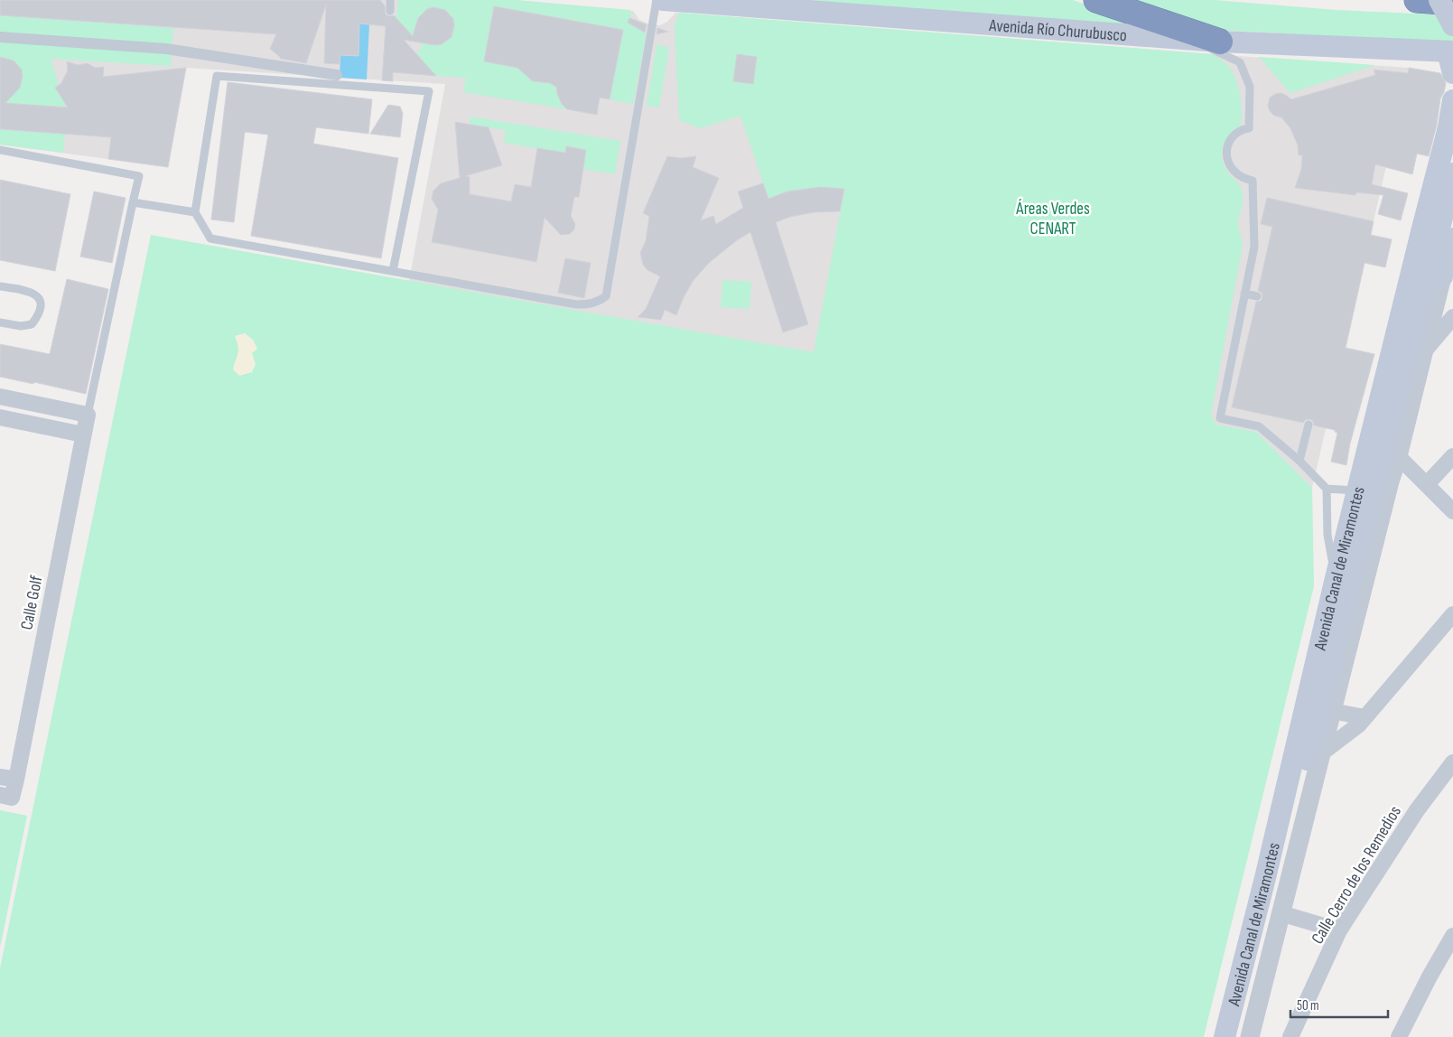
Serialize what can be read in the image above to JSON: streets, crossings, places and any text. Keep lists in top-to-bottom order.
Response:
{
  "streets": {
    "main road": ["Avenida Río Churubusco", "Avenida Canal de Miramontes"],
    "street": ["Calle Golf", "Calle Cerro de los Remedios"]
  },
  "parks": ["Áreas Verdes CENART"],
  "scale_bar": "50 m"
}
